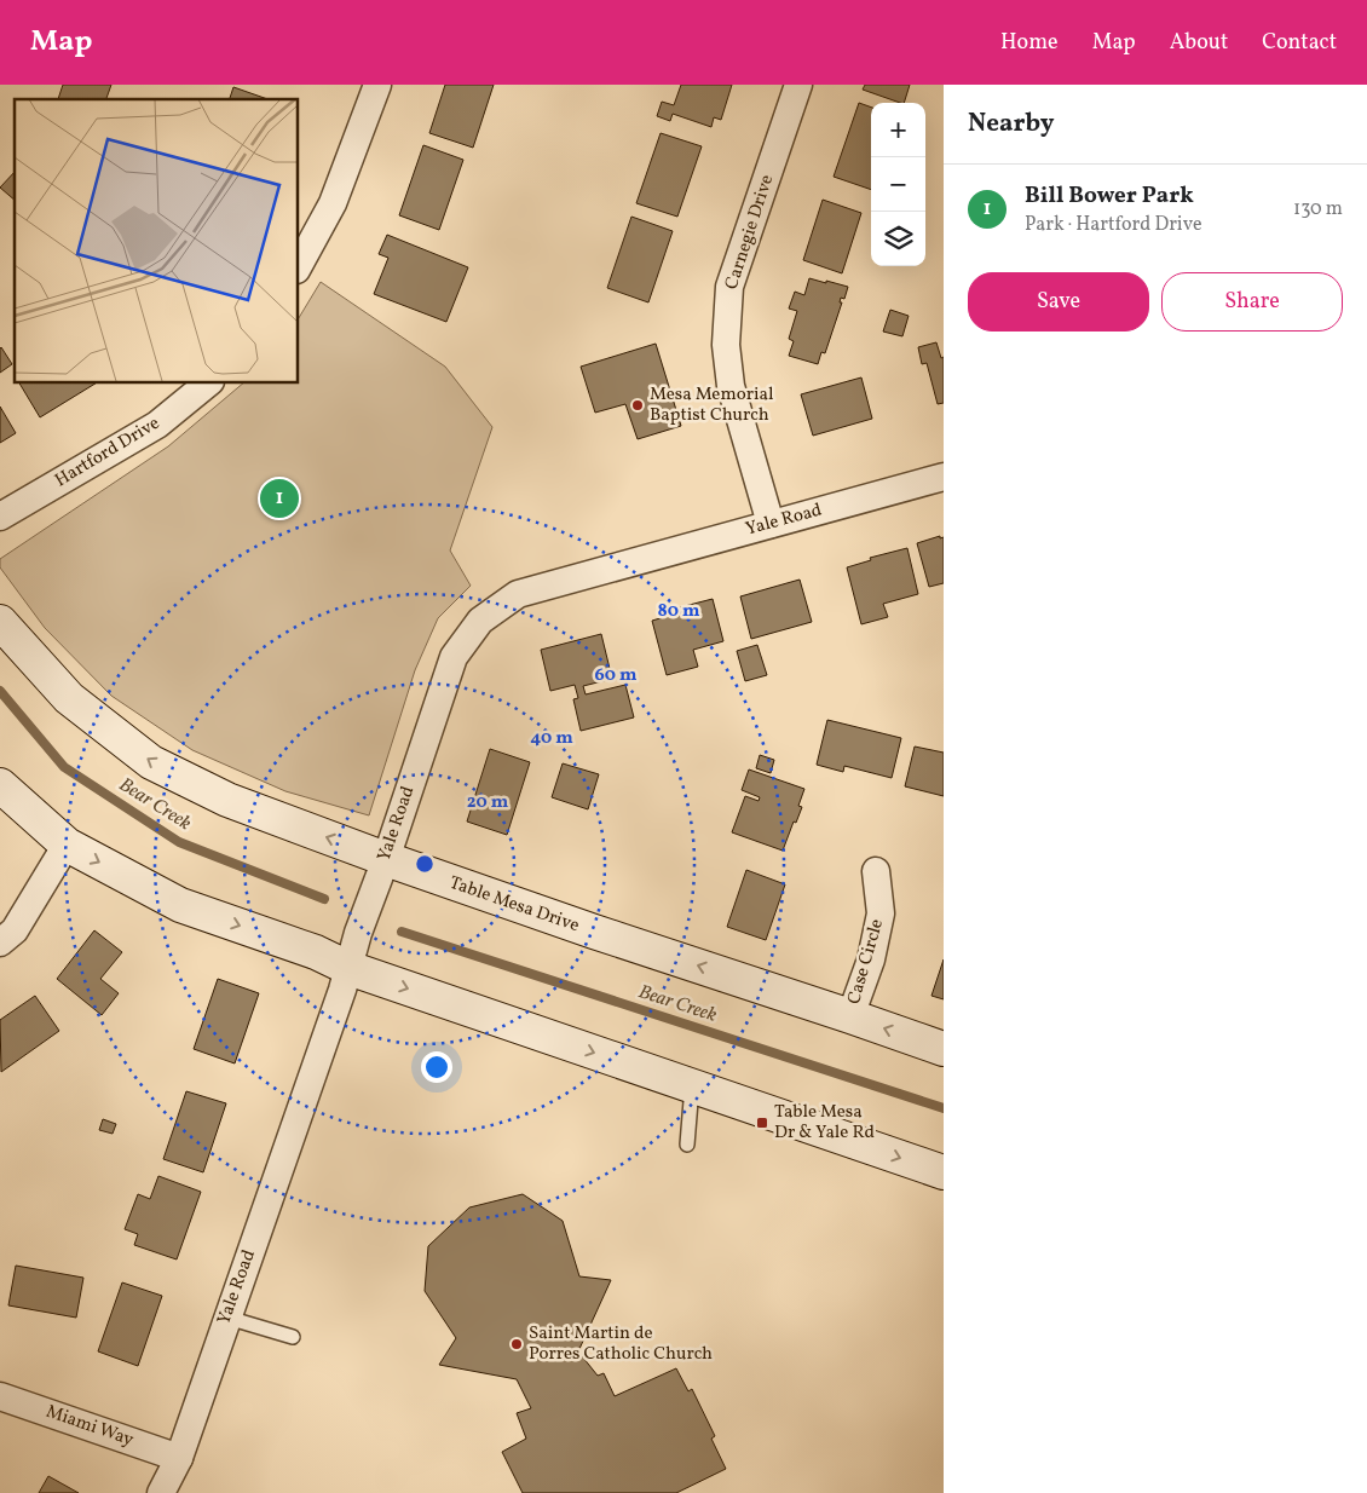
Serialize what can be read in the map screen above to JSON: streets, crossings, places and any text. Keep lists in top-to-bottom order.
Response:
{
  "streets": {
    "street": [
      "Carnegie Drive",
      "Hartford Drive",
      "Yale Road",
      "Table Mesa Drive",
      "Case Circle",
      "Miami Way"
    ]
  },
  "crossings": [
    ["Carnegie Drive", "Yale Road"],
    ["Yale Road", "Table Mesa Drive"],
    ["Yale Road", "Miami Way"],
    ["Table Mesa Drive", "Case Circle"]
  ],
  "water": ["Bear Creek"],
  "places": {
    "other": ["Mesa Memorial Baptist Church", "Saint Martin de Porres Catholic Church"],
    "transit": ["Table Mesa Dr & Yale Rd"]
  },
  "page": {
    "header": "Map",
    "nav": [
      "Home",
      "Map",
      "About",
      "Contact"
    ],
    "heading": "Nearby",
    "map_buttons": ["+", "−"],
    "list": [
      {
        "mark": "1",
        "name": "Bill Bower Park",
        "note": "Park · Hartford Drive",
        "value": "130 m"
      }
    ],
    "buttons": ["Save", "Share"],
    "pins": "1"
  },
  "rings": [
    "80 m",
    "60 m",
    "40 m",
    "20 m"
  ]
}
